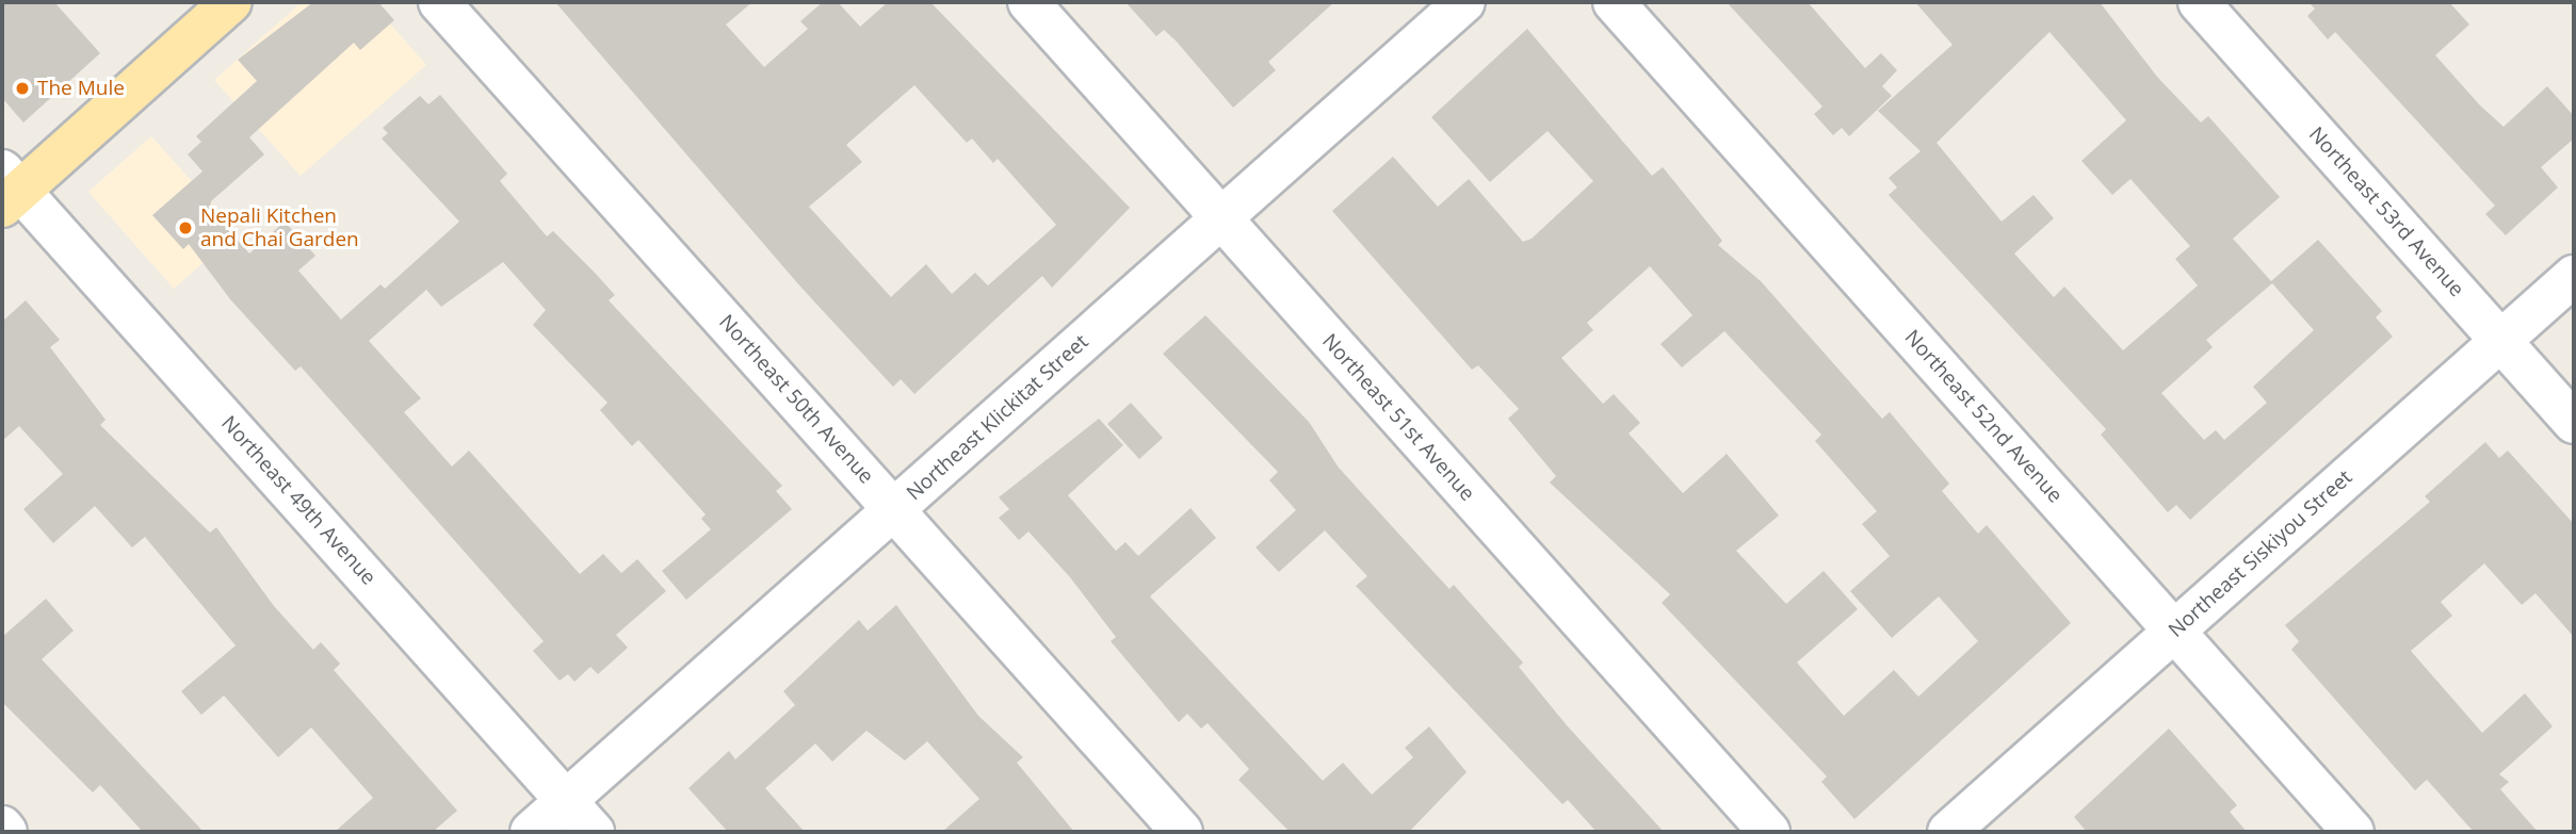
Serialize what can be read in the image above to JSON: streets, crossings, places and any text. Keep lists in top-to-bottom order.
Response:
{
  "streets": {
    "street": [
      "Northeast 53rd Avenue",
      "Northeast 50th Avenue",
      "Northeast 52nd Avenue",
      "Northeast Klickitat Street",
      "Northeast 51st Avenue",
      "Northeast 49th Avenue",
      "Northeast Siskiyou Street"
    ]
  },
  "crossings": [
    ["Northeast 53rd Avenue", "Northeast Siskiyou Street"],
    ["Northeast 50th Avenue", "Northeast Klickitat Street"],
    ["Northeast 52nd Avenue", "Northeast Siskiyou Street"],
    ["Northeast Klickitat Street", "Northeast 51st Avenue"],
    ["Northeast Klickitat Street", "Northeast 49th Avenue"]
  ],
  "places": ["The Mule", "Nepali Kitchen and Chai Garden"]
}
